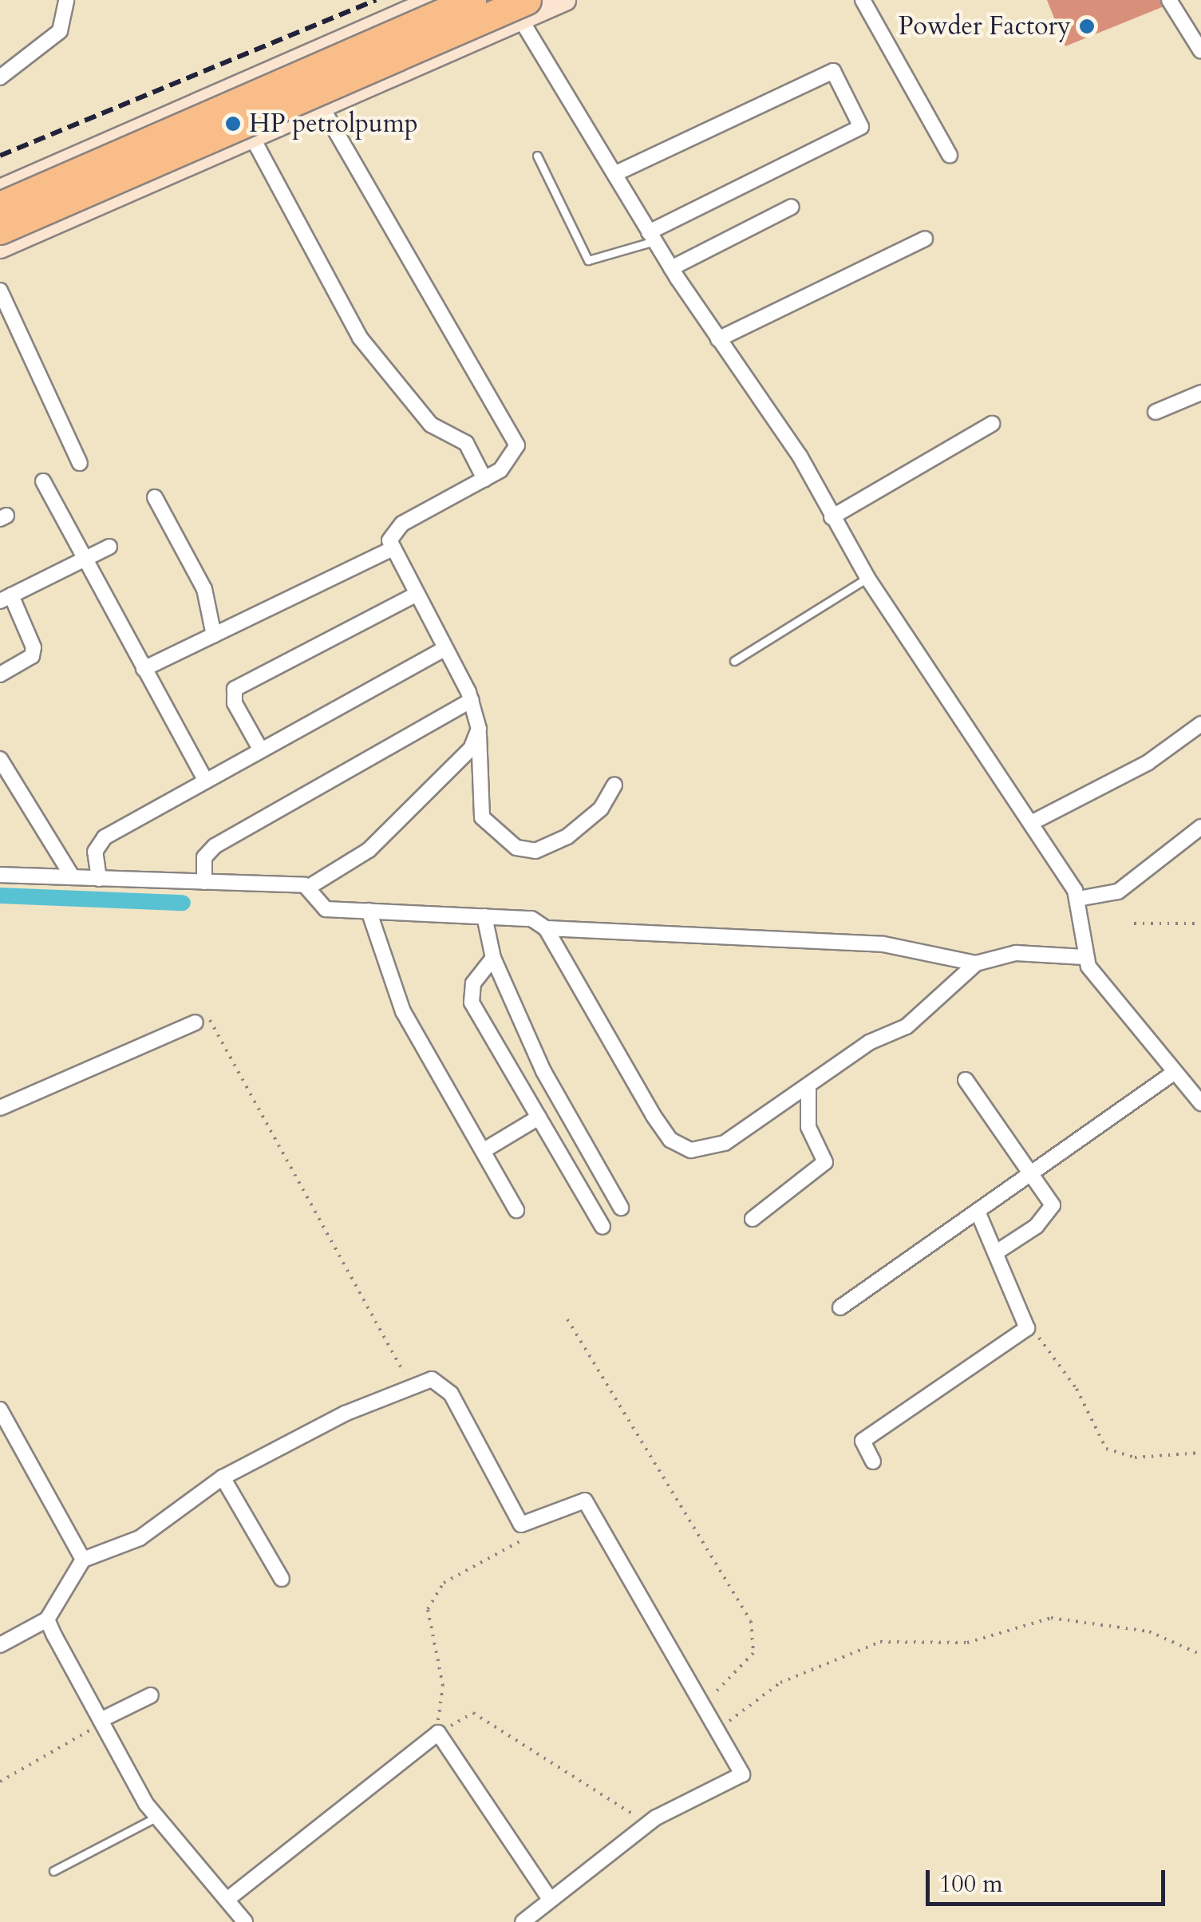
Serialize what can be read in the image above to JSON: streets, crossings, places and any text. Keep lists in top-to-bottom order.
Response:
{
  "places": ["Powder Factory", "HP petrolpump"],
  "scale_bar": "100 m"
}
